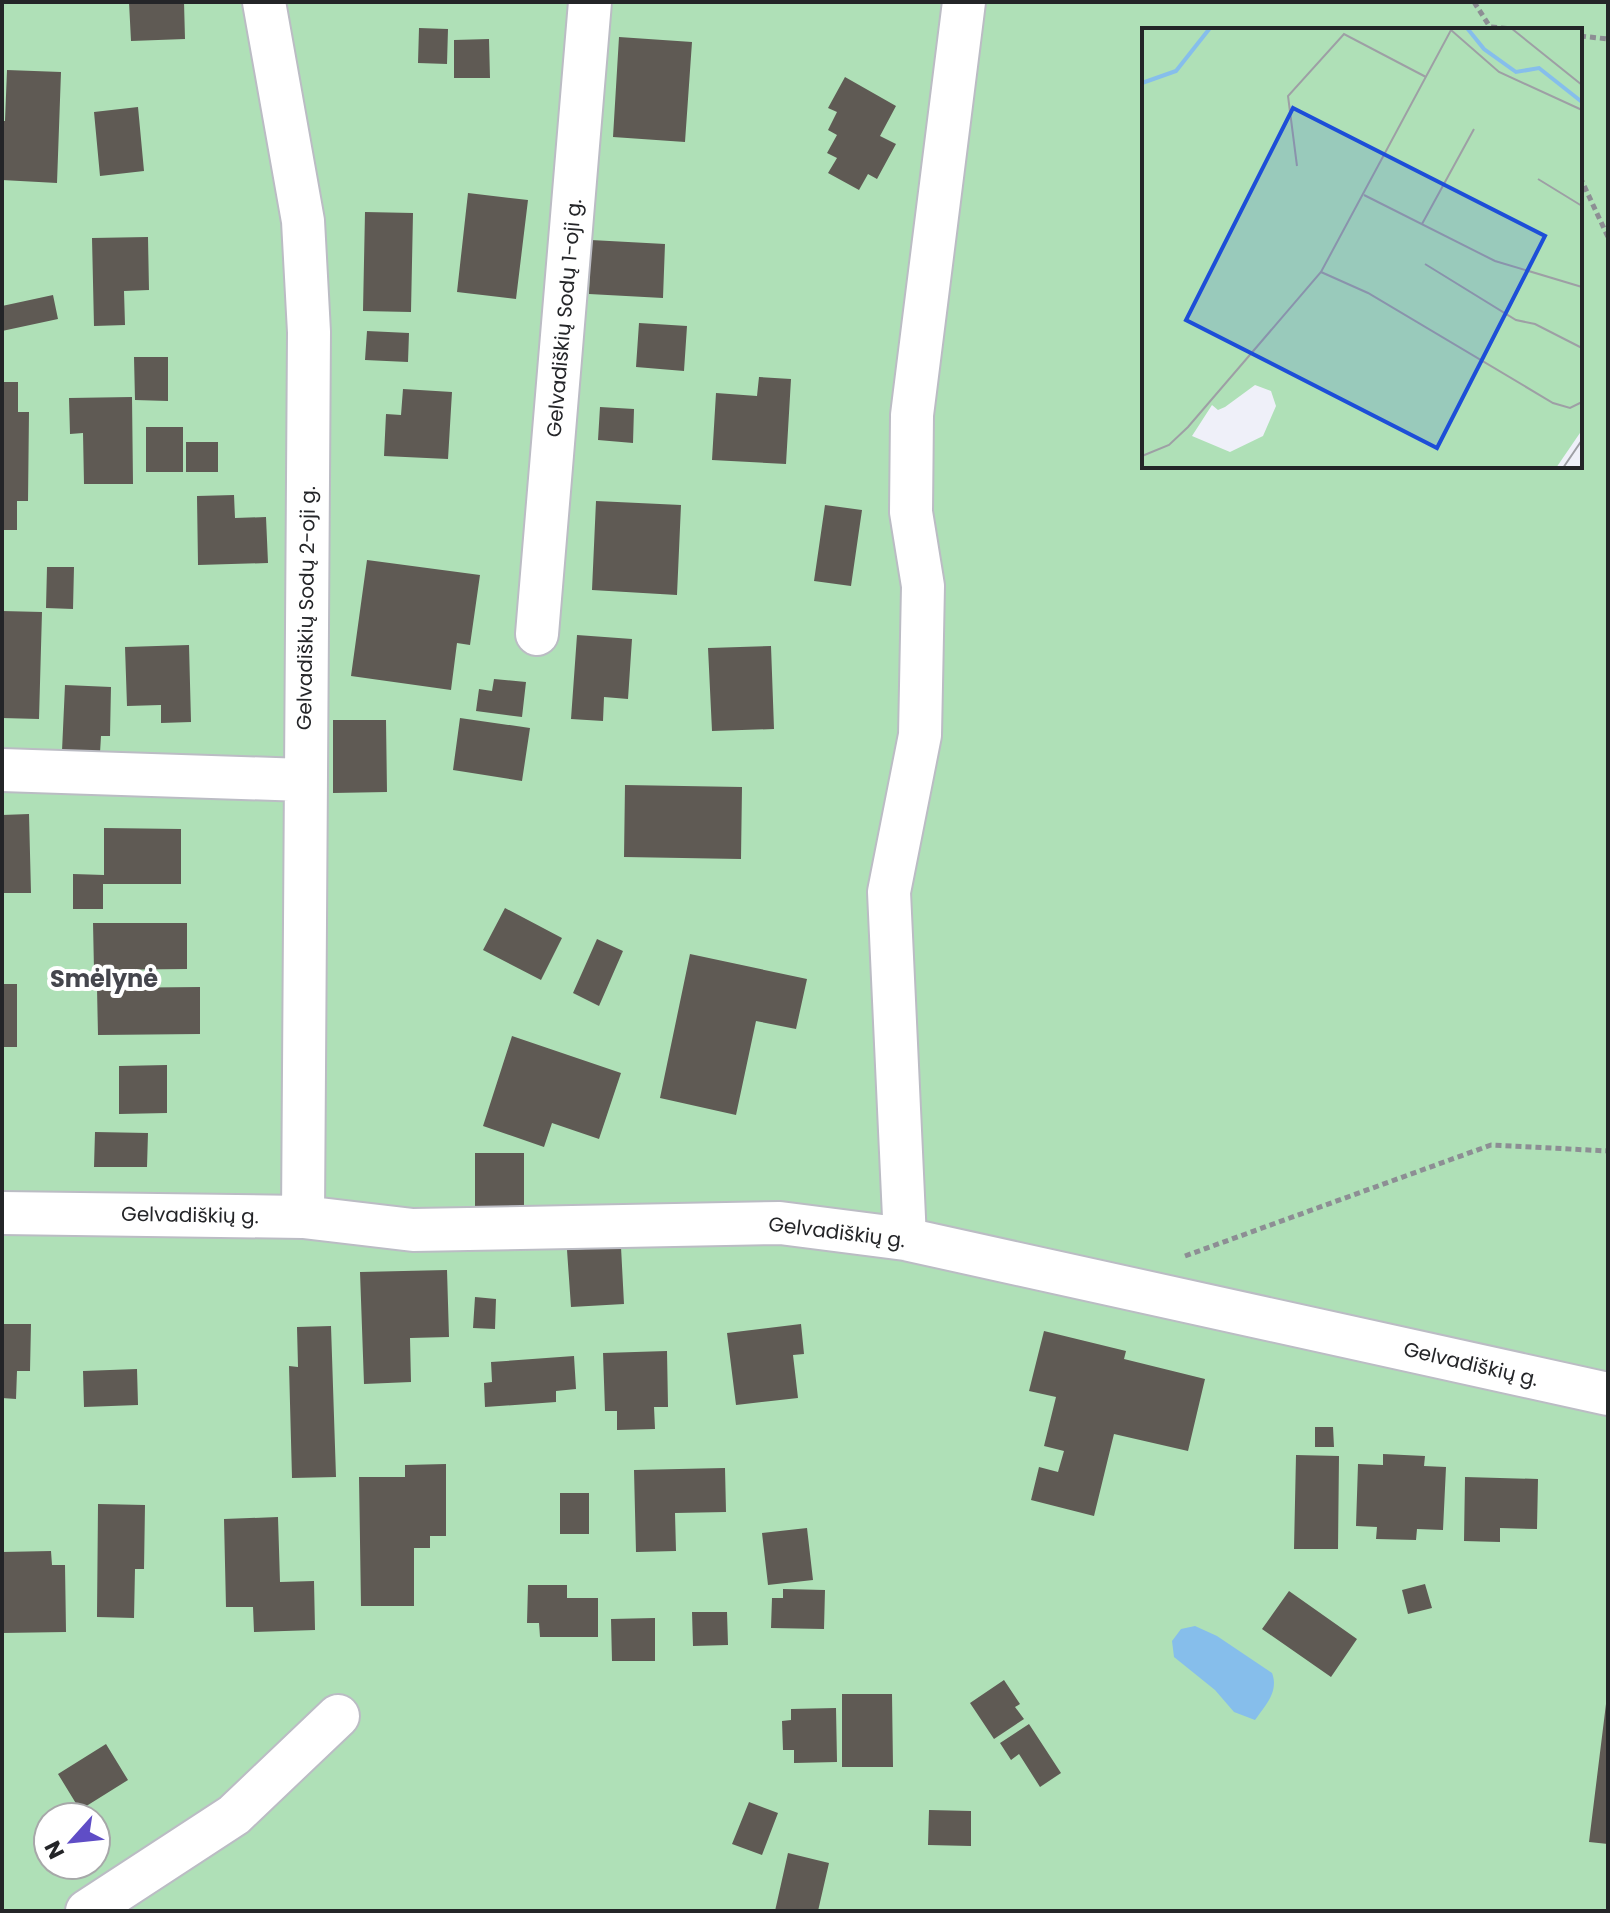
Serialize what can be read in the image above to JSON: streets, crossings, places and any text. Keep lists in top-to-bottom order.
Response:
{
  "streets": {
    "street": ["Gelvadiškių Sodų 1-oji g.", "Gelvadiškių Sodų 2-oji g.", "Gelvadiškių g."]
  },
  "crossings": [
    ["Gelvadiškių Sodų 2-oji g.", "Gelvadiškių g."]
  ],
  "districts": ["Smėlynė"],
  "north": "bottom left"
}
